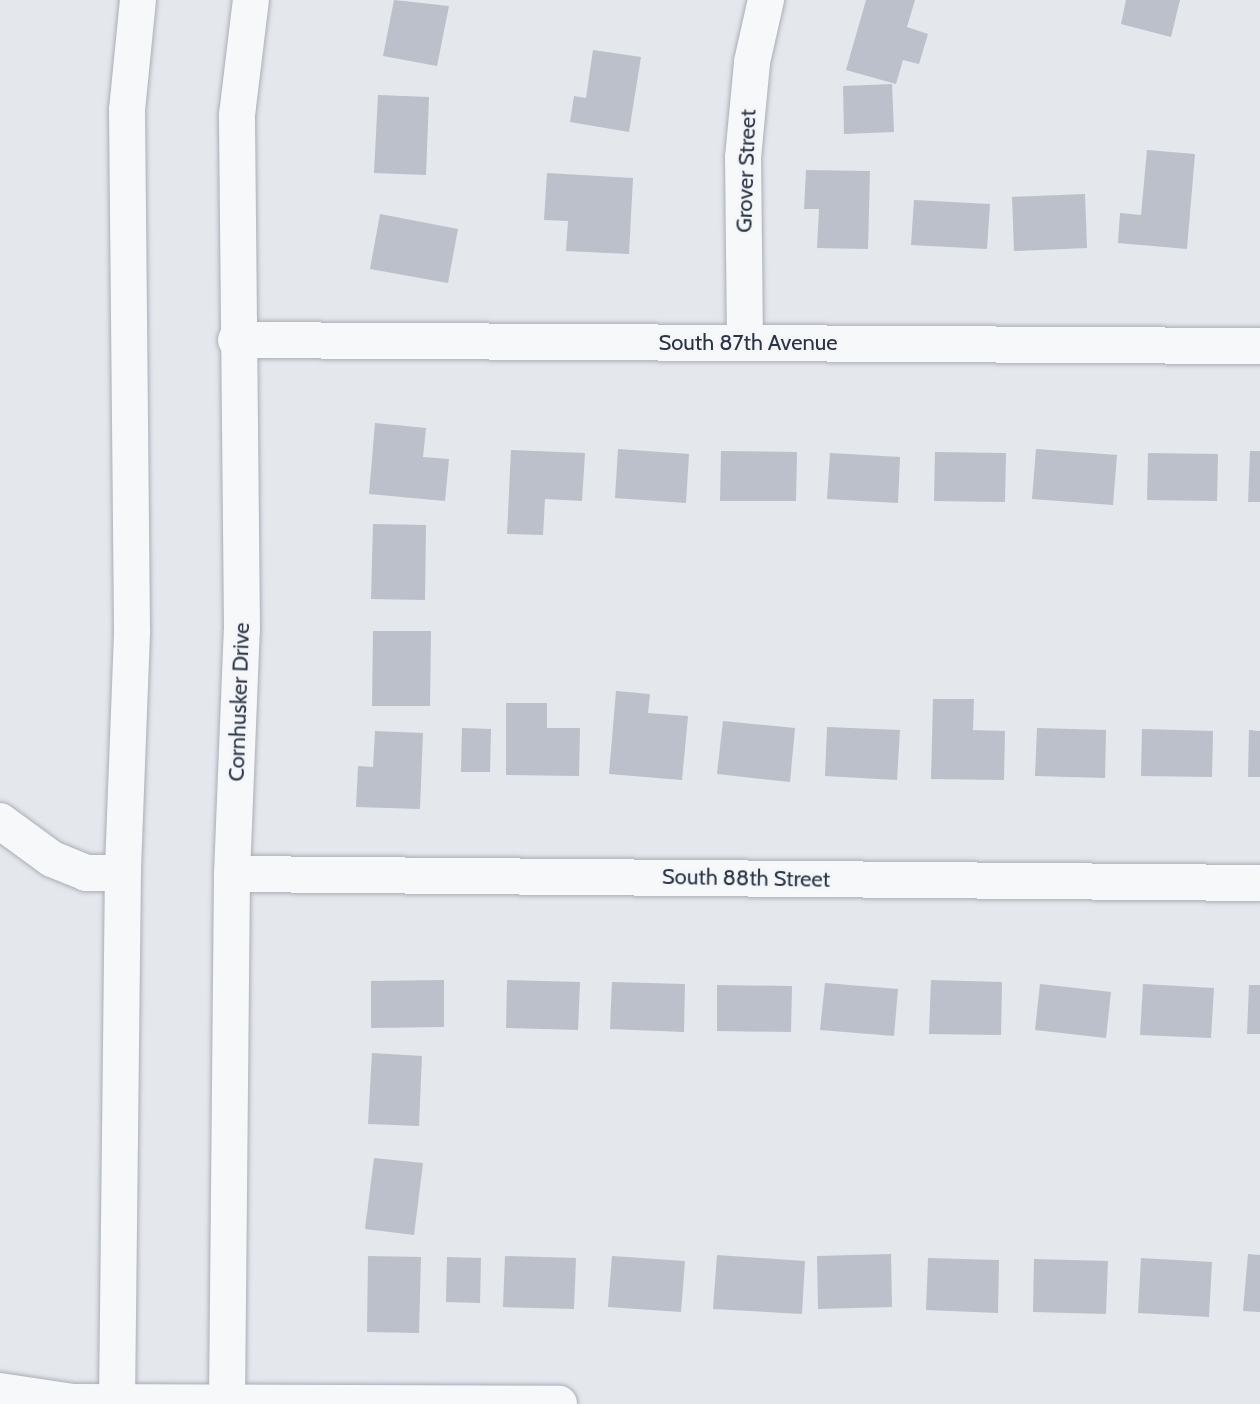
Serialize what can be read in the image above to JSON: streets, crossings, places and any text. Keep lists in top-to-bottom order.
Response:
{
  "streets": {
    "street": [
      "Grover Street",
      "South 87th Avenue",
      "Cornhusker Drive",
      "South 88th Street"
    ]
  },
  "crossings": [
    ["Grover Street", "South 87th Avenue"],
    ["South 87th Avenue", "Cornhusker Drive"],
    ["Cornhusker Drive", "South 88th Street"]
  ]
}
